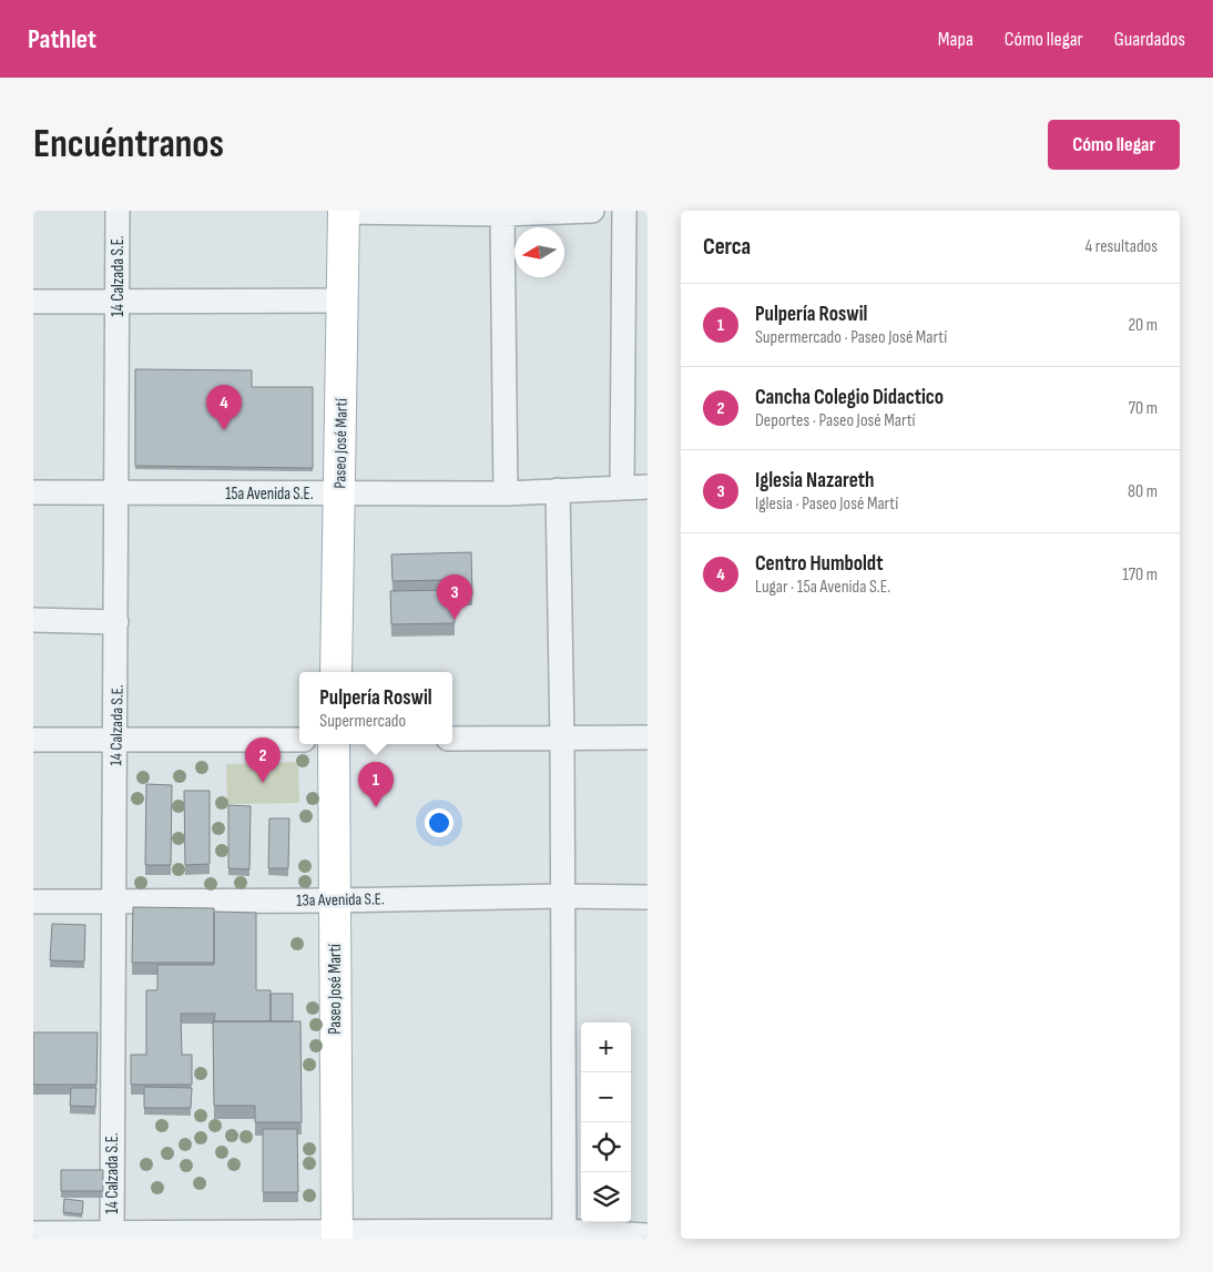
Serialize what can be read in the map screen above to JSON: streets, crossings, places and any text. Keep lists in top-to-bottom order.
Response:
{
  "streets": {
    "main road": ["Paseo José Martí"],
    "street": ["14 Calzada S.E.", "15a Avenida S.E.", "13a Avenida S.E."]
  },
  "crossings": [
    ["14 Calzada S.E.", "15a Avenida S.E."],
    ["14 Calzada S.E.", "13a Avenida S.E."],
    ["Paseo José Martí", "15a Avenida S.E."],
    ["Paseo José Martí", "13a Avenida S.E."]
  ],
  "north": "left",
  "page": {
    "header": "Pathlet",
    "nav": ["Mapa", "Cómo llegar", "Guardados"],
    "buttons": "Cómo llegar",
    "title": "Encuéntranos",
    "heading": ["Cerca", "4 resultados"],
    "list": [
      {
        "mark": "1",
        "name": "Pulpería Roswil",
        "note": "Supermercado · Paseo José Martí",
        "value": "20 m"
      },
      {
        "mark": "2",
        "name": "Cancha Colegio Didactico",
        "note": "Deportes · Paseo José Martí",
        "value": "70 m"
      },
      {
        "mark": "3",
        "name": "Iglesia Nazareth",
        "note": "Iglesia · Paseo José Martí",
        "value": "80 m"
      },
      {
        "mark": "4",
        "name": "Centro Humboldt",
        "note": "Lugar · 15a Avenida S.E.",
        "value": "170 m"
      }
    ],
    "pins": [
      "4",
      "3",
      "2",
      "1"
    ],
    "popup": ["Pulpería Roswil", "Supermercado"],
    "map_buttons": ["+", "−"]
  }
}
